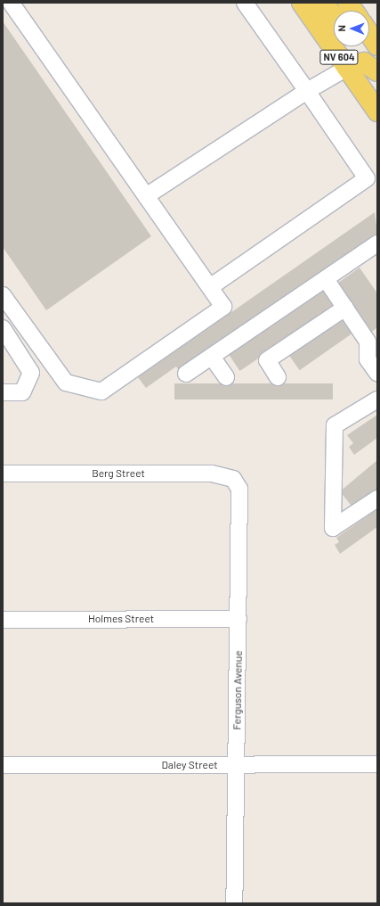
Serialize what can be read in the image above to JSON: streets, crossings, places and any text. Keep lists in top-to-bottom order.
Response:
{
  "streets": {
    "main road": ["NV 604"],
    "street": [
      "Berg Street",
      "Holmes Street",
      "Ferguson Avenue",
      "Daley Street"
    ]
  },
  "crossings": [
    ["Berg Street", "Ferguson Avenue"],
    ["Holmes Street", "Ferguson Avenue"],
    ["Ferguson Avenue", "Daley Street"]
  ],
  "north": "left"
}
